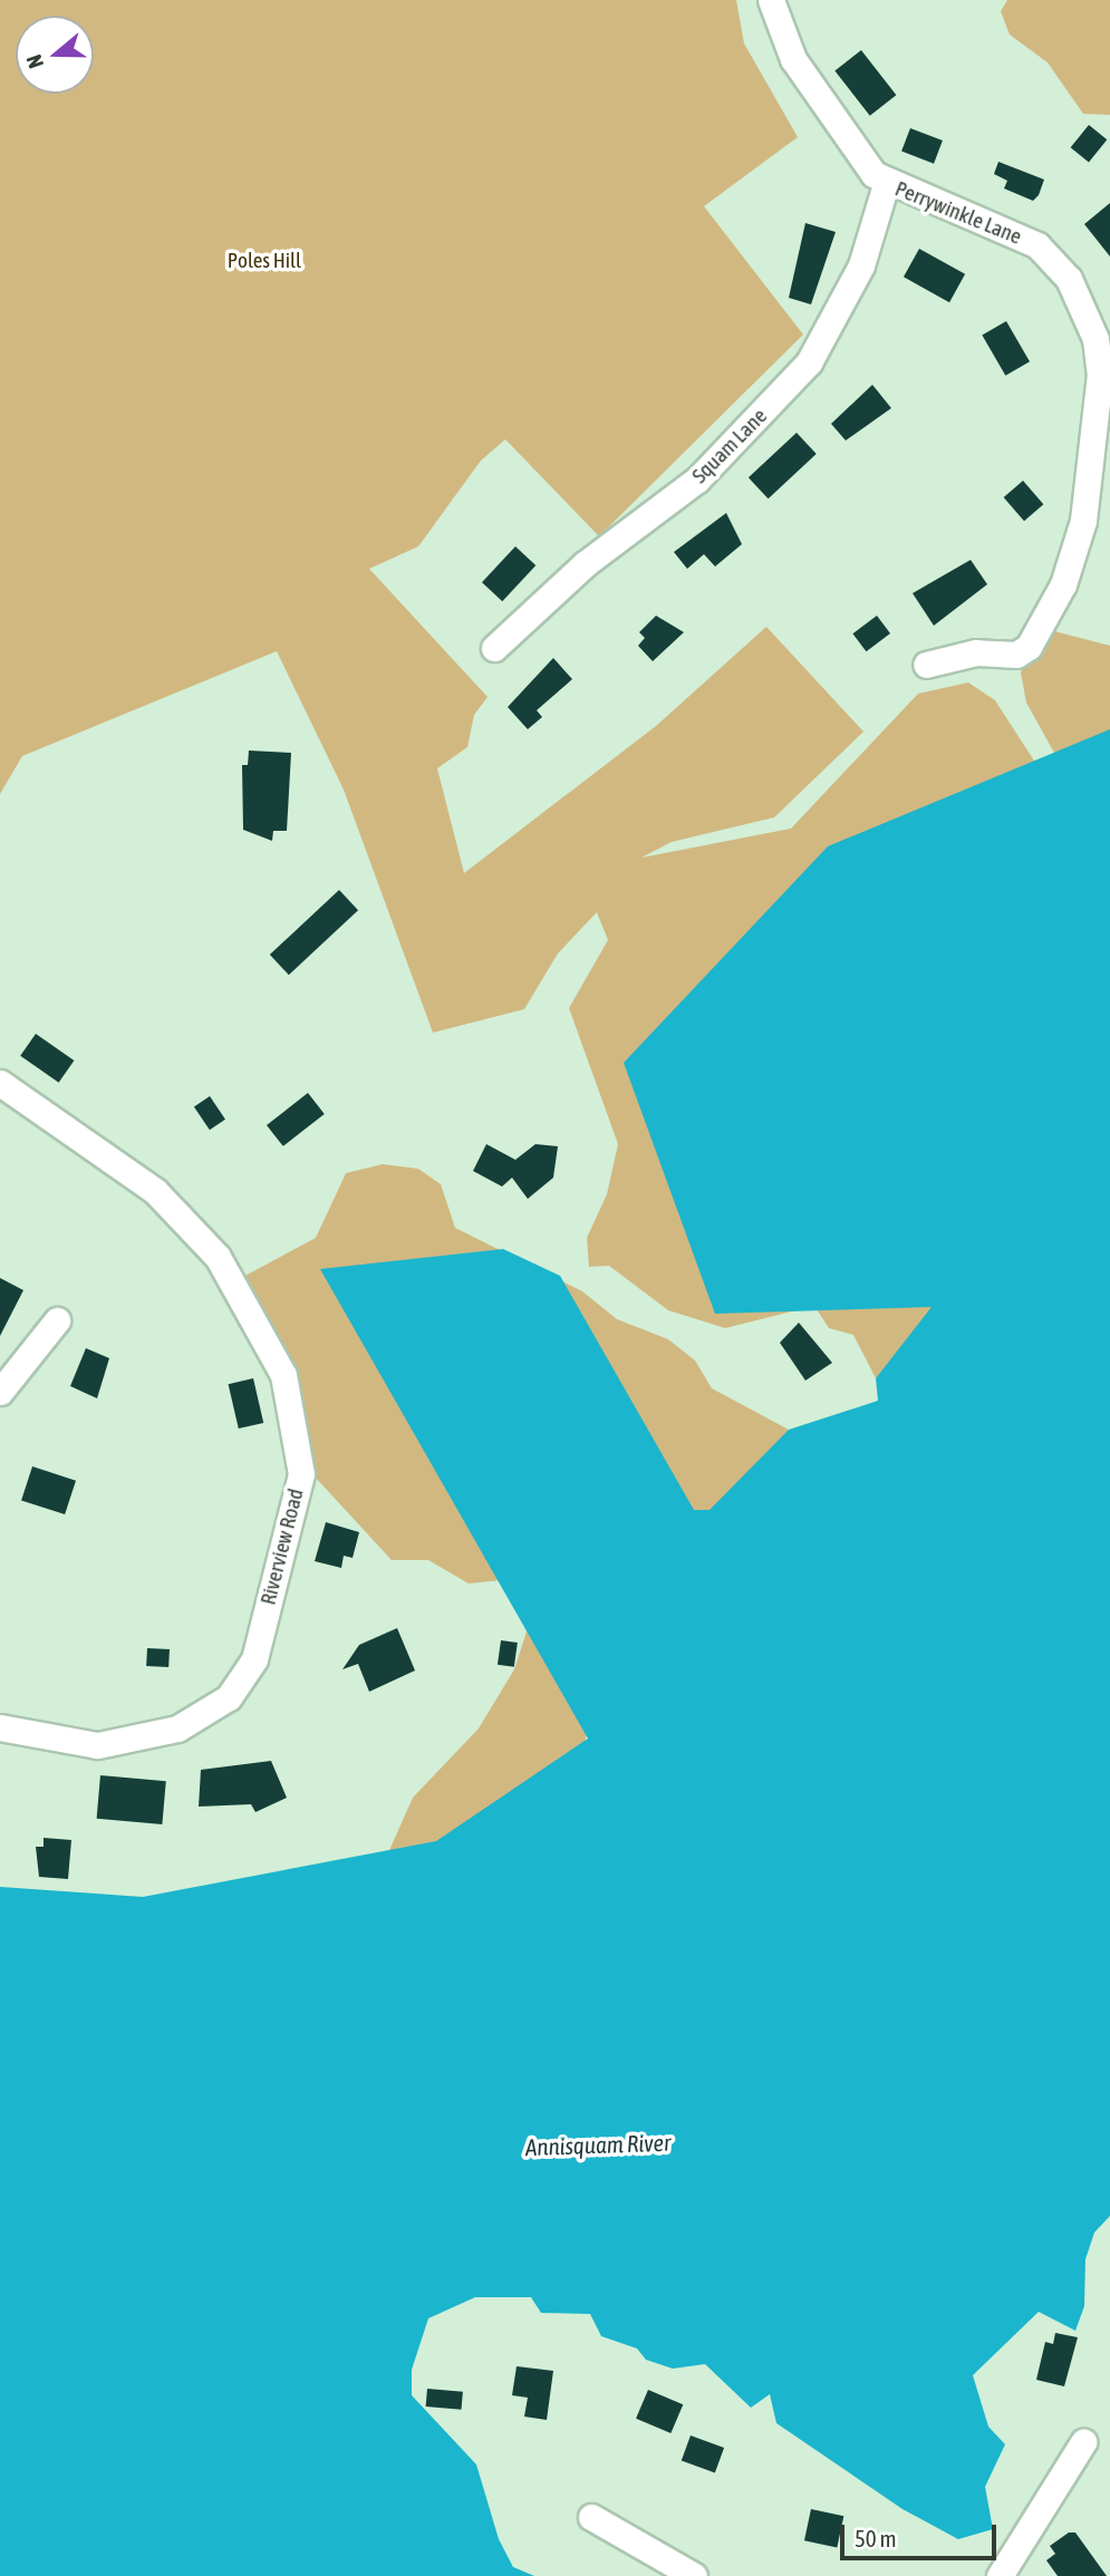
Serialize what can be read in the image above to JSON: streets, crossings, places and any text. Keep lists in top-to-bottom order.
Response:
{
  "streets": {
    "street": ["Perrywinkle Lane", "Squam Lane", "Riverview Road"]
  },
  "crossings": [
    ["Perrywinkle Lane", "Squam Lane"]
  ],
  "water": ["Annisquam River"],
  "parks": ["Poles Hill"],
  "scale_bar": "50 m",
  "north": "left"
}
